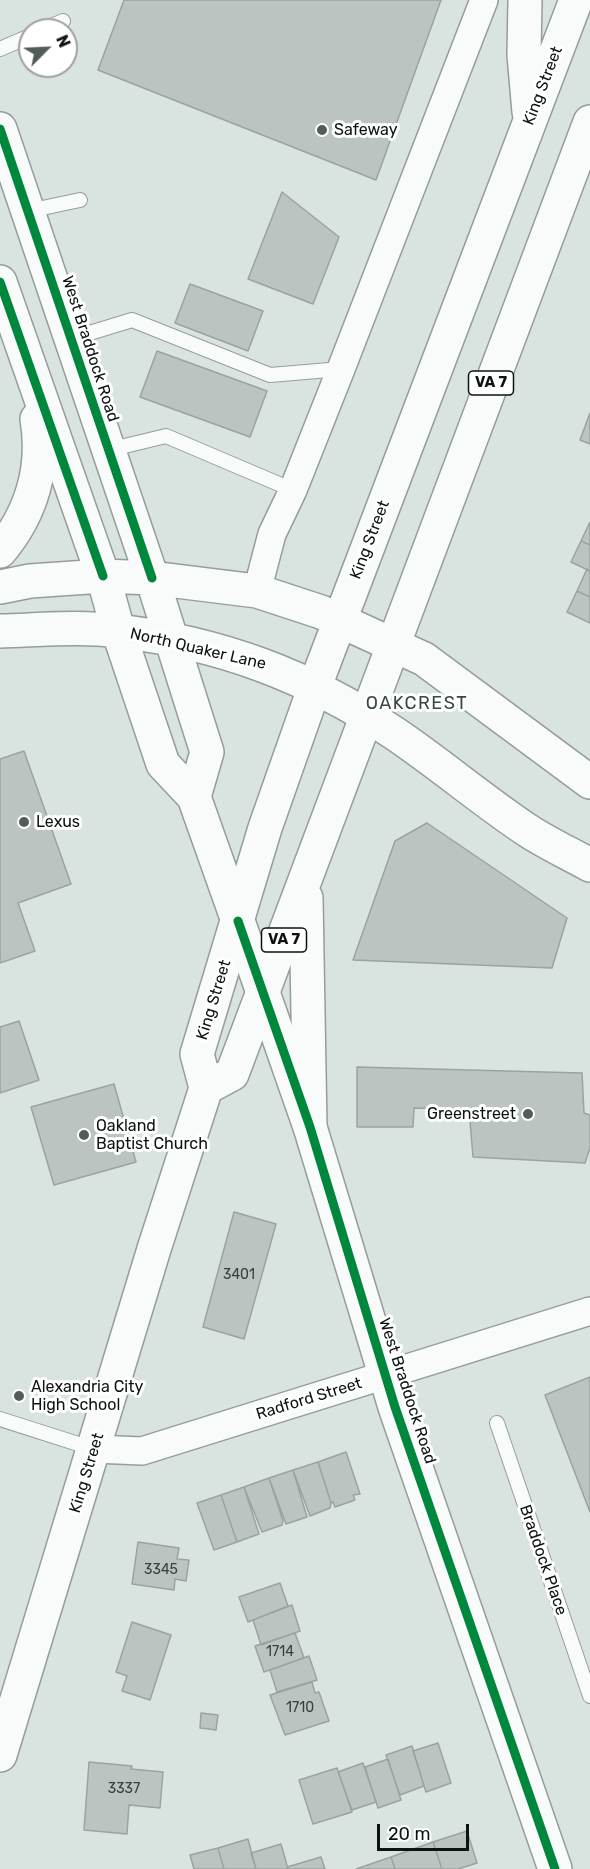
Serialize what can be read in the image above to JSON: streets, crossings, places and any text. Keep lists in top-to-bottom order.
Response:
{
  "streets": {
    "main road": [
      "King Street",
      "West Braddock Road",
      "VA 7",
      "North Quaker Lane"
    ],
    "street": ["Radford Street"],
    "lane": ["Braddock Place"]
  },
  "crossings": [
    ["King Street", "West Braddock Road"],
    ["King Street", "VA 7"],
    ["King Street", "North Quaker Lane"],
    ["King Street", "Radford Street"],
    ["West Braddock Road", "VA 7"],
    ["West Braddock Road", "North Quaker Lane"],
    ["West Braddock Road", "Radford Street"],
    ["VA 7", "North Quaker Lane"]
  ],
  "districts": ["OAKCREST"],
  "places": [
    "Safeway",
    "Lexus",
    "Greenstreet",
    "Oakland Baptist Church",
    "Alexandria City High School"
  ],
  "house_numbers": [
    "3401",
    "3345",
    "1714",
    "1710",
    "3337"
  ],
  "scale_bar": "20 m",
  "north": "top right"
}
